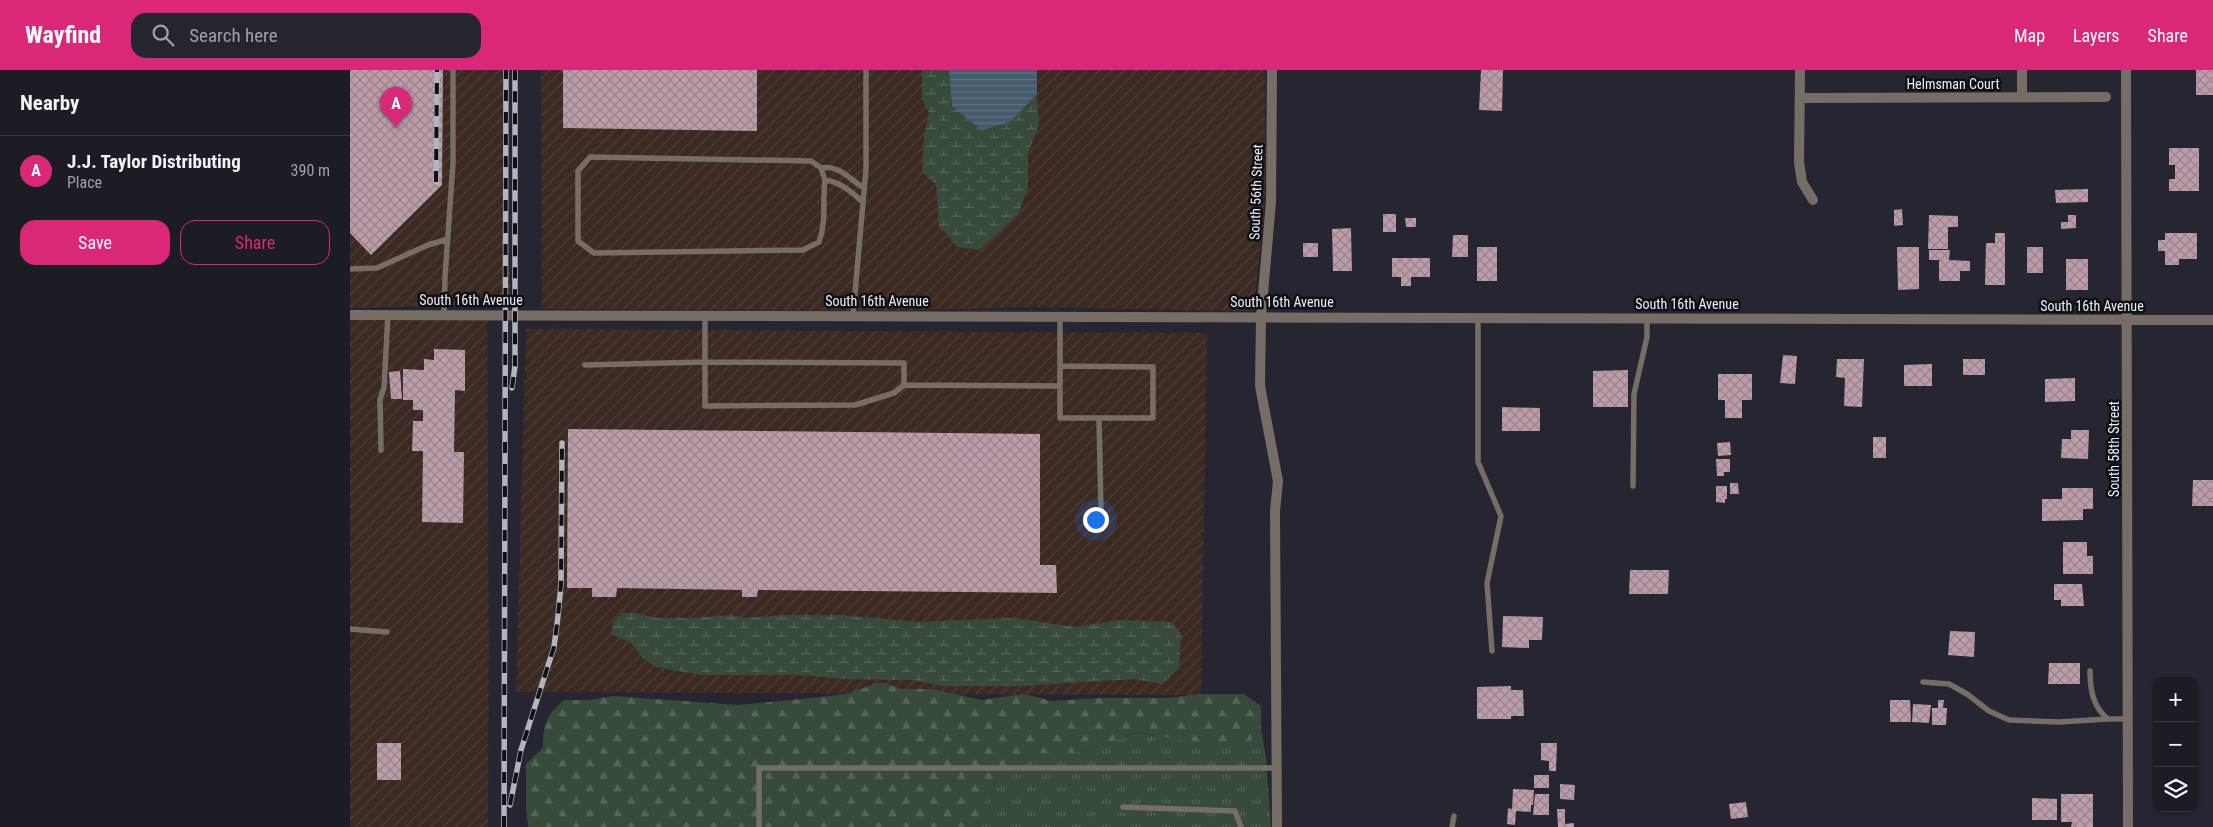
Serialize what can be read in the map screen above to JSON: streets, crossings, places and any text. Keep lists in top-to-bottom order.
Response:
{
  "streets": {
    "street": [
      "Helmsman Court",
      "South 56th Street",
      "South 16th Avenue",
      "South 58th Street"
    ]
  },
  "crossings": [
    ["South 56th Street", "South 16th Avenue"],
    ["South 16th Avenue", "South 58th Street"]
  ],
  "page": {
    "header": "Wayfind",
    "search": "Search here",
    "nav": ["Map", "Layers", "Share"],
    "heading": "Nearby",
    "pins": "A",
    "list": [
      {
        "mark": "A",
        "name": "J.J. Taylor Distributing",
        "note": "Place",
        "value": "390 m"
      }
    ],
    "buttons": ["Save", "Share"],
    "map_buttons": ["+", "−"]
  }
}
